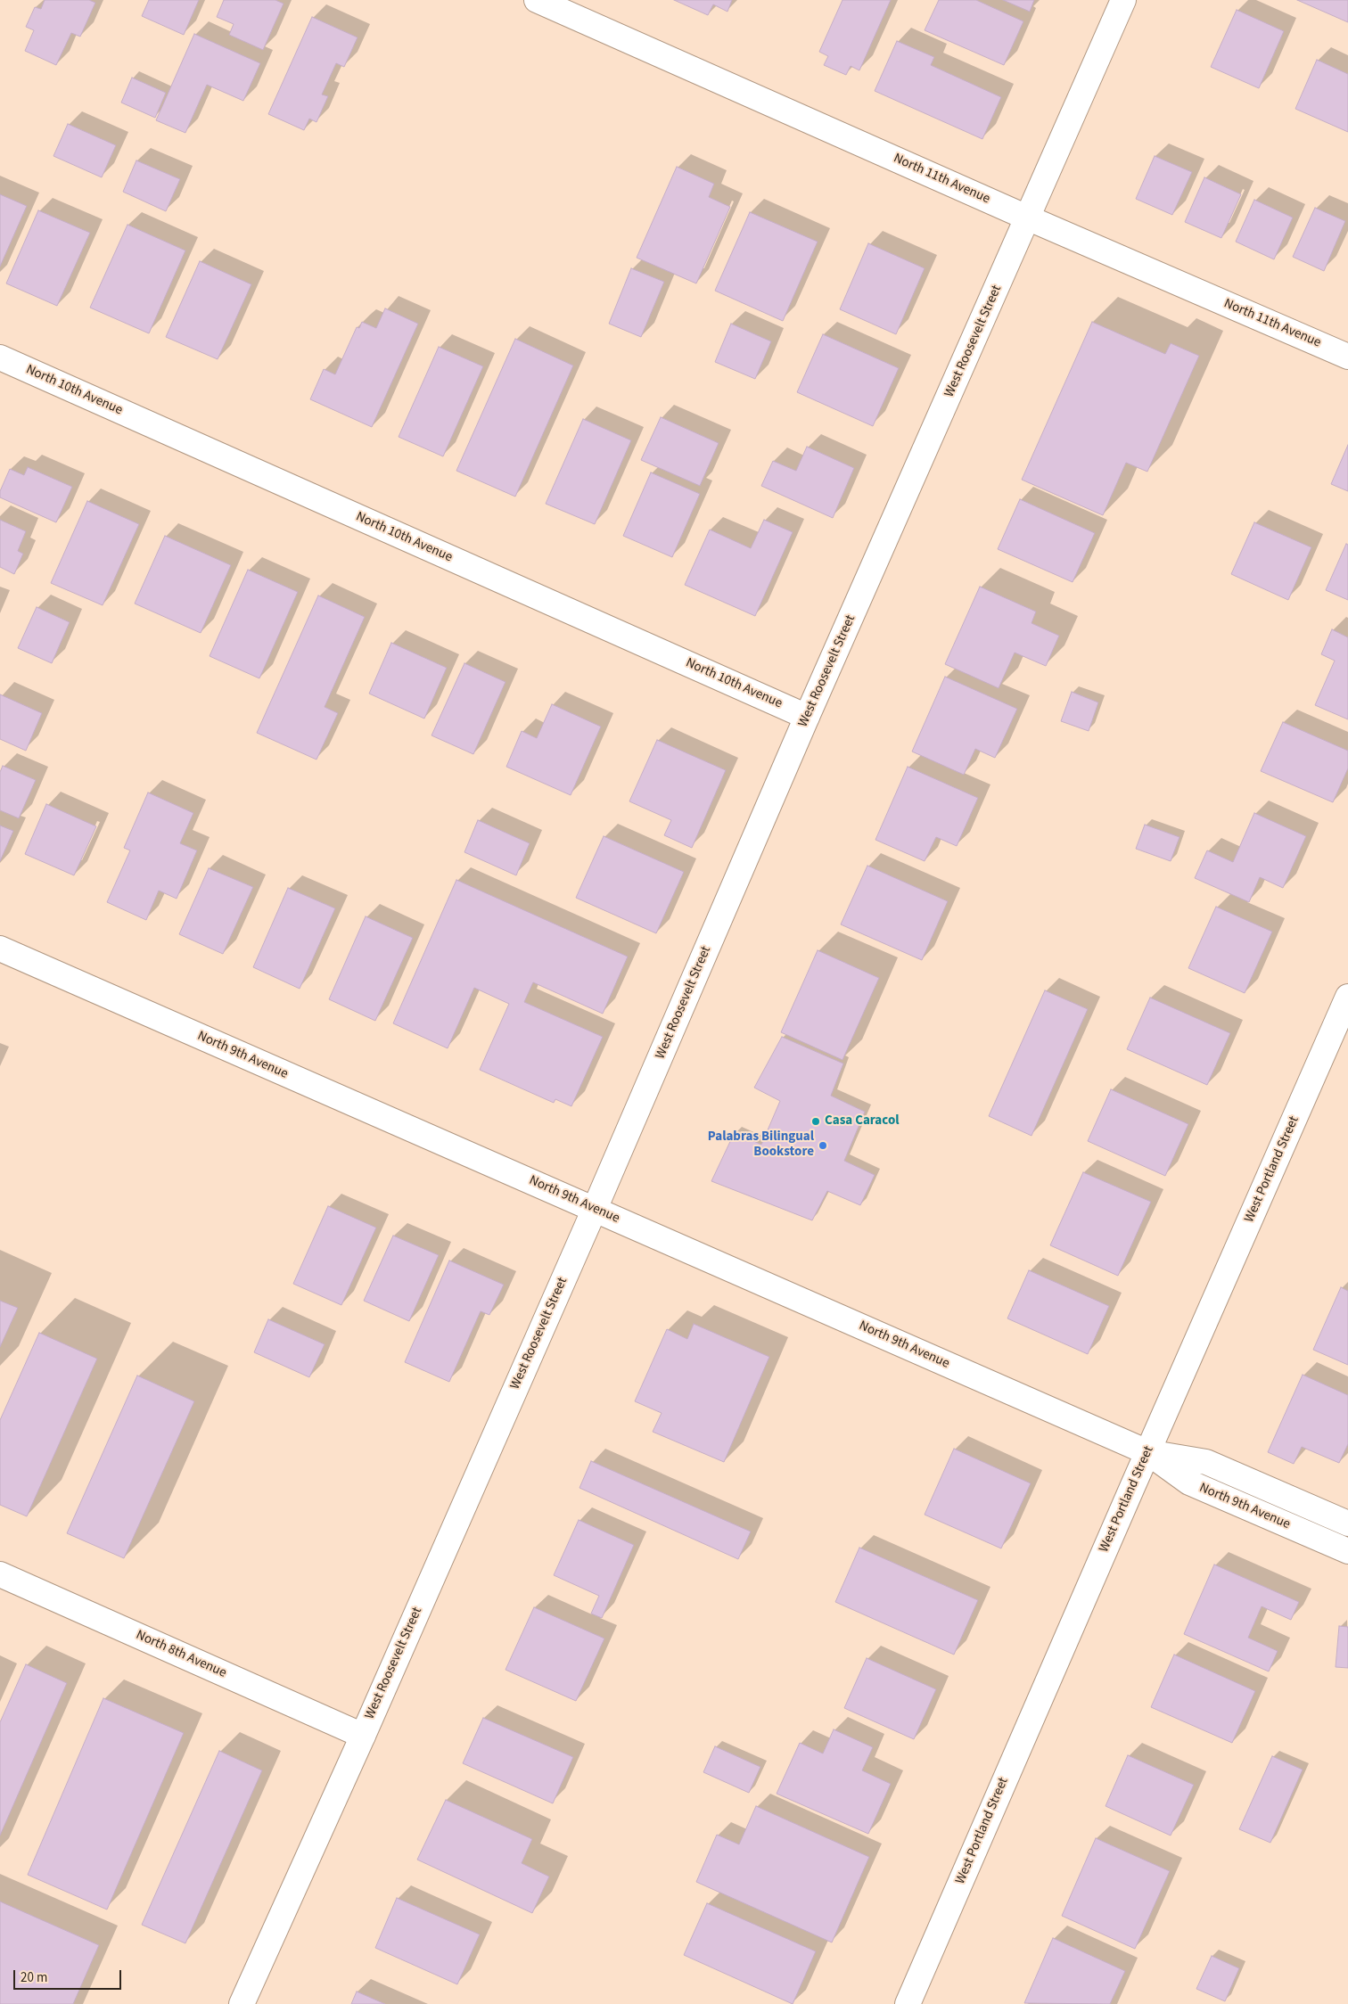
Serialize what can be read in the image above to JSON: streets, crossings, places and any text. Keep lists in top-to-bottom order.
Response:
{
  "streets": {
    "street": [
      "North 11th Avenue",
      "West Roosevelt Street",
      "North 10th Avenue",
      "North 9th Avenue",
      "West Portland Street",
      "North 8th Avenue"
    ]
  },
  "crossings": [
    ["North 11th Avenue", "West Roosevelt Street"],
    ["West Roosevelt Street", "North 10th Avenue"],
    ["West Roosevelt Street", "North 9th Avenue"],
    ["West Roosevelt Street", "North 8th Avenue"],
    ["North 9th Avenue", "West Portland Street"]
  ],
  "places": ["Casa Caracol", "Palabras Bilingual Bookstore"],
  "scale_bar": "20 m"
}
